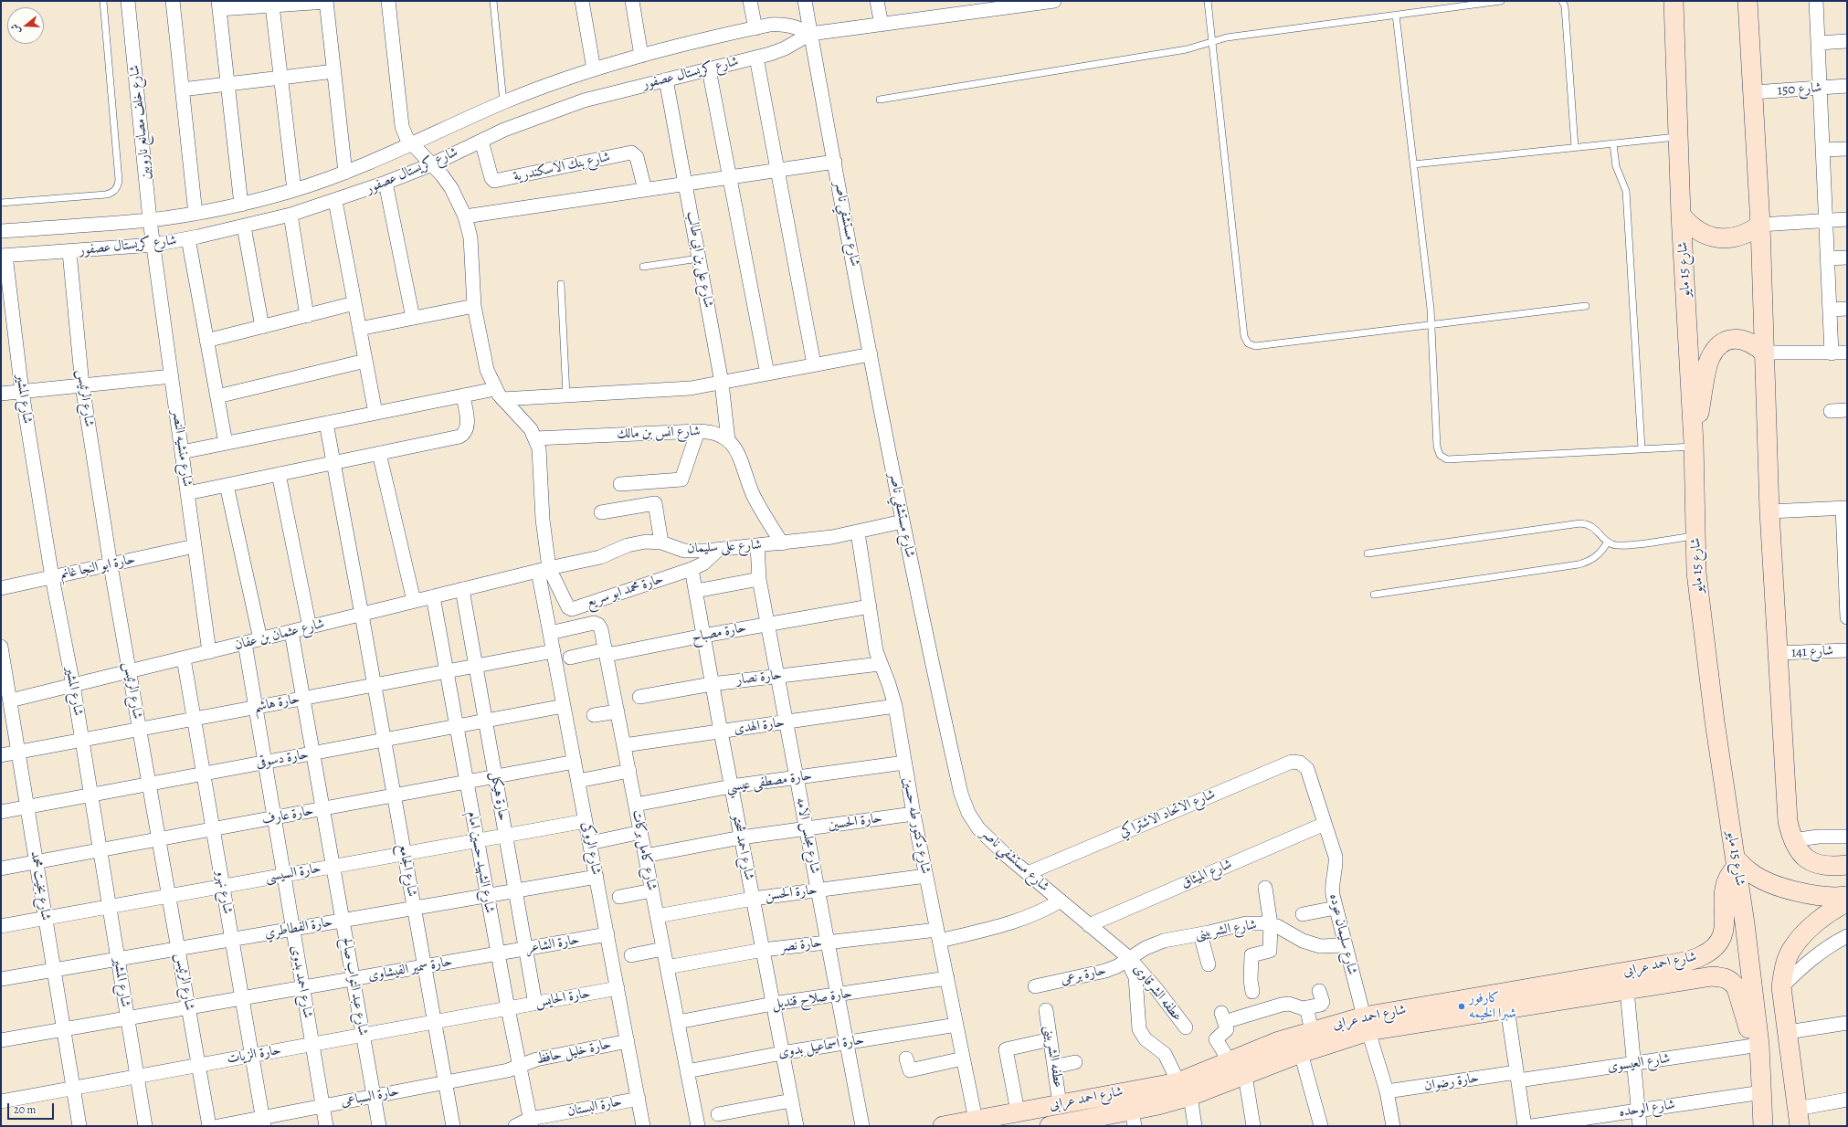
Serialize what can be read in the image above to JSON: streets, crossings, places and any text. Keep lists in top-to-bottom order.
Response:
{
  "streets": {
    "main road": ["شارع 15 مايو", "شارع احمد عرابى"],
    "street": [
      "شارع كريستال عصفور",
      "شارع 150",
      "شارع خلف مصانع ناروبين",
      "شارع بنك الاسكندرية",
      "شارع مستشفي ناصر",
      "شارع على بن ابى طالب",
      "شارع الرئيس",
      "شارع المشير",
      "شارع انس بن مالك",
      "شارع منشيه النصر",
      "شارع على سليمان",
      "حارة ابو النجا غانم",
      "حارة محمد ابو سريع",
      "حارة مصباح",
      "شارع عثمان بن عفان",
      "شارع 141",
      "حارة نصار",
      "حارة هاشم",
      "حارة الهدى",
      "حارة دسوقى",
      "حارة مصطفى عيسي",
      "حارة هيكل",
      "شارع الاتحاد الاشتراكي",
      "حارة عارف",
      "حارة الحسين",
      "شارع دكتور طه حسين",
      "شارع مجلس الامه",
      "شارع احمد شحتو",
      "شارع الروكى",
      "شارع كامل بركات",
      "شارع الشهيد حسين امام",
      "شارع الجامع",
      "حارة السيسى",
      "شارع الميثاق",
      "شارع بخيت محمد",
      "شارع نهرو",
      "حارة الحسن",
      "حارة الفطاطري",
      "شارع الشربينى",
      "شارع سليمان عوده",
      "حارة الشاعر",
      "حارة نصر",
      "حارة سمير الفيشاوى",
      "حارة برعى",
      "شارع احمد بدوى",
      "شارع عبد التواب صالح",
      "عطفه الشرقاوى",
      "حارة الحايس",
      "حارة صلاح قنديل",
      "حارة اسماعيل بدوى",
      "حارة خليل حافظ",
      "حارة الزيات",
      "عطفه الشربينى",
      "شارع العيسوى",
      "حارة رضوان",
      "حارة السباعى",
      "حارة البستان",
      "شارع الوحده"
    ]
  },
  "crossings": [
    ["شارع كريستال عصفور", "شارع خلف مصانع ناروبين"],
    ["شارع كريستال عصفور", "شارع بنك الاسكندرية"],
    ["شارع كريستال عصفور", "شارع مستشفي ناصر"],
    ["شارع كريستال عصفور", "شارع على بن ابى طالب"],
    ["شارع كريستال عصفور", "شارع الرئيس"],
    ["شارع كريستال عصفور", "شارع المشير"],
    ["شارع كريستال عصفور", "شارع منشيه النصر"],
    ["شارع خلف مصانع ناروبين", "شارع منشيه النصر"],
    ["شارع مستشفي ناصر", "شارع على سليمان"],
    ["شارع مستشفي ناصر", "شارع الاتحاد الاشتراكي"],
    ["شارع مستشفي ناصر", "شارع الميثاق"],
    ["شارع مستشفي ناصر", "شارع الشربينى"],
    ["شارع مستشفي ناصر", "حارة نصر"],
    ["شارع مستشفي ناصر", "حارة برعى"],
    ["شارع مستشفي ناصر", "عطفه الشرقاوى"],
    ["شارع على بن ابى طالب", "شارع انس بن مالك"],
    ["شارع 15 مايو", "شارع احمد عرابى"],
    ["شارع 15 مايو", "شارع العيسوى"],
    ["شارع 15 مايو", "شارع الوحده"],
    ["شارع الرئيس", "حارة ابو النجا غانم"],
    ["شارع الرئيس", "شارع عثمان بن عفان"],
    ["شارع الرئيس", "حارة هاشم"],
    ["شارع الرئيس", "حارة دسوقى"],
    ["شارع الرئيس", "حارة عارف"],
    ["شارع الرئيس", "حارة السيسى"],
    ["شارع الرئيس", "حارة الفطاطري"],
    ["شارع الرئيس", "حارة سمير الفيشاوى"],
    ["شارع الرئيس", "حارة الزيات"],
    ["شارع المشير", "حارة ابو النجا غانم"],
    ["شارع المشير", "شارع عثمان بن عفان"],
    ["شارع المشير", "حارة هاشم"],
    ["شارع المشير", "حارة دسوقى"],
    ["شارع المشير", "حارة عارف"],
    ["شارع المشير", "حارة السيسى"],
    ["شارع المشير", "حارة الفطاطري"],
    ["شارع المشير", "حارة سمير الفيشاوى"],
    ["شارع المشير", "حارة الزيات"],
    ["شارع انس بن مالك", "شارع على سليمان"],
    ["شارع منشيه النصر", "حارة ابو النجا غانم"],
    ["شارع منشيه النصر", "شارع عثمان بن عفان"],
    ["شارع على سليمان", "حارة محمد ابو سريع"],
    ["شارع على سليمان", "شارع عثمان بن عفان"],
    ["شارع على سليمان", "شارع دكتور طه حسين"],
    ["شارع على سليمان", "شارع مجلس الامه"],
    ["شارع على سليمان", "شارع الروكى"],
    ["حارة محمد ابو سريع", "شارع عثمان بن عفان"],
    ["حارة محمد ابو سريع", "شارع احمد شحتو"],
    ["حارة محمد ابو سريع", "شارع الروكى"],
    ["حارة مصباح", "شارع دكتور طه حسين"],
    ["حارة مصباح", "شارع مجلس الامه"],
    ["حارة مصباح", "شارع احمد شحتو"],
    ["حارة مصباح", "شارع كامل بركات"],
    ["شارع عثمان بن عفان", "حارة هيكل"],
    ["شارع عثمان بن عفان", "شارع الروكى"],
    ["شارع عثمان بن عفان", "شارع الشهيد حسين امام"],
    ["شارع عثمان بن عفان", "شارع الجامع"],
    ["شارع عثمان بن عفان", "شارع بخيت محمد"],
    ["شارع عثمان بن عفان", "شارع نهرو"],
    ["شارع عثمان بن عفان", "شارع احمد بدوى"],
    ["شارع عثمان بن عفان", "شارع عبد التواب صالح"],
    ["حارة نصار", "شارع دكتور طه حسين"],
    ["حارة نصار", "شارع مجلس الامه"],
    ["حارة نصار", "شارع احمد شحتو"],
    ["حارة هاشم", "حارة هيكل"],
    ["حارة هاشم", "شارع الروكى"],
    ["حارة هاشم", "شارع الشهيد حسين امام"],
    ["حارة هاشم", "شارع الجامع"],
    ["حارة هاشم", "شارع بخيت محمد"],
    ["حارة هاشم", "شارع نهرو"],
    ["حارة هاشم", "شارع احمد بدوى"],
    ["حارة هاشم", "شارع عبد التواب صالح"],
    ["حارة الهدى", "شارع دكتور طه حسين"],
    ["حارة الهدى", "شارع مجلس الامه"],
    ["حارة الهدى", "شارع احمد شحتو"],
    ["حارة الهدى", "شارع كامل بركات"],
    ["حارة دسوقى", "حارة هيكل"],
    ["حارة دسوقى", "شارع الروكى"],
    ["حارة دسوقى", "شارع الشهيد حسين امام"],
    ["حارة دسوقى", "شارع الجامع"],
    ["حارة دسوقى", "شارع بخيت محمد"],
    ["حارة دسوقى", "شارع نهرو"],
    ["حارة دسوقى", "شارع احمد بدوى"],
    ["حارة دسوقى", "شارع عبد التواب صالح"],
    ["حارة مصطفى عيسي", "شارع دكتور طه حسين"],
    ["حارة مصطفى عيسي", "شارع مجلس الامه"],
    ["حارة مصطفى عيسي", "شارع احمد شحتو"],
    ["حارة مصطفى عيسي", "شارع كامل بركات"],
    ["حارة هيكل", "حارة عارف"],
    ["حارة هيكل", "حارة السيسى"],
    ["حارة هيكل", "حارة الفطاطري"],
    ["حارة هيكل", "حارة الشاعر"],
    ["حارة هيكل", "حارة الحايس"],
    ["شارع الاتحاد الاشتراكي", "شارع سليمان عوده"],
    ["حارة عارف", "شارع الروكى"],
    ["حارة عارف", "شارع الشهيد حسين امام"],
    ["حارة عارف", "شارع الجامع"],
    ["حارة عارف", "شارع بخيت محمد"],
    ["حارة عارف", "شارع نهرو"],
    ["حارة عارف", "شارع احمد بدوى"],
    ["حارة عارف", "شارع عبد التواب صالح"],
    ["حارة الحسين", "شارع دكتور طه حسين"],
    ["حارة الحسين", "شارع مجلس الامه"],
    ["حارة الحسين", "شارع احمد شحتو"],
    ["حارة الحسين", "شارع كامل بركات"],
    ["شارع دكتور طه حسين", "حارة الحسن"],
    ["شارع دكتور طه حسين", "حارة نصر"],
    ["شارع دكتور طه حسين", "شارع احمد عرابى"],
    ["شارع دكتور طه حسين", "حارة صلاح قنديل"],
    ["شارع دكتور طه حسين", "حارة اسماعيل بدوى"],
    ["شارع مجلس الامه", "حارة الحسن"],
    ["شارع مجلس الامه", "حارة نصر"],
    ["شارع مجلس الامه", "حارة صلاح قنديل"],
    ["شارع مجلس الامه", "حارة اسماعيل بدوى"],
    ["شارع احمد شحتو", "حارة الحسن"],
    ["شارع احمد شحتو", "حارة نصر"],
    ["شارع احمد شحتو", "حارة صلاح قنديل"],
    ["شارع احمد شحتو", "حارة اسماعيل بدوى"],
    ["شارع الروكى", "شارع كامل بركات"],
    ["شارع الروكى", "حارة السيسى"],
    ["شارع الروكى", "حارة الفطاطري"],
    ["شارع الروكى", "حارة الشاعر"],
    ["شارع الروكى", "حارة الحايس"],
    ["شارع الروكى", "حارة خليل حافظ"],
    ["شارع الروكى", "حارة البستان"],
    ["شارع كامل بركات", "حارة الحسن"],
    ["شارع كامل بركات", "حارة نصر"],
    ["شارع كامل بركات", "حارة صلاح قنديل"],
    ["شارع كامل بركات", "حارة اسماعيل بدوى"],
    ["شارع الشهيد حسين امام", "حارة السيسى"],
    ["شارع الشهيد حسين امام", "حارة الفطاطري"],
    ["شارع الشهيد حسين امام", "حارة الشاعر"],
    ["شارع الشهيد حسين امام", "حارة سمير الفيشاوى"],
    ["شارع الشهيد حسين امام", "حارة الحايس"],
    ["شارع الشهيد حسين امام", "حارة خليل حافظ"],
    ["شارع الشهيد حسين امام", "حارة الزيات"],
    ["شارع الشهيد حسين امام", "حارة السباعى"],
    ["شارع الشهيد حسين امام", "حارة البستان"],
    ["شارع الجامع", "حارة السيسى"],
    ["شارع الجامع", "حارة الفطاطري"],
    ["شارع الجامع", "حارة سمير الفيشاوى"],
    ["شارع الجامع", "حارة الزيات"],
    ["شارع الجامع", "حارة السباعى"],
    ["حارة السيسى", "شارع بخيت محمد"],
    ["حارة السيسى", "شارع نهرو"],
    ["حارة السيسى", "شارع احمد بدوى"],
    ["حارة السيسى", "شارع عبد التواب صالح"],
    ["شارع الميثاق", "شارع سليمان عوده"],
    ["شارع بخيت محمد", "حارة الفطاطري"],
    ["شارع بخيت محمد", "حارة سمير الفيشاوى"],
    ["شارع بخيت محمد", "حارة الزيات"],
    ["شارع نهرو", "حارة الفطاطري"],
    ["شارع نهرو", "حارة سمير الفيشاوى"],
    ["شارع نهرو", "حارة الزيات"],
    ["شارع نهرو", "حارة السباعى"],
    ["حارة الفطاطري", "شارع احمد بدوى"],
    ["حارة الفطاطري", "شارع عبد التواب صالح"],
    ["شارع الشربينى", "شارع سليمان عوده"],
    ["شارع الشربينى", "حارة برعى"],
    ["شارع الشربينى", "عطفه الشرقاوى"],
    ["شارع سليمان عوده", "شارع احمد عرابى"],
    ["شارع سليمان عوده", "حارة رضوان"],
    ["حارة الشاعر", "حارة سمير الفيشاوى"],
    ["شارع احمد عرابى", "عطفه الشربينى"],
    ["شارع احمد عرابى", "شارع العيسوى"],
    ["حارة سمير الفيشاوى", "شارع احمد بدوى"],
    ["حارة سمير الفيشاوى", "شارع عبد التواب صالح"],
    ["حارة برعى", "عطفه الشرقاوى"],
    ["شارع احمد بدوى", "حارة الزيات"],
    ["شارع احمد بدوى", "حارة السباعى"],
    ["شارع عبد التواب صالح", "حارة الزيات"],
    ["شارع عبد التواب صالح", "حارة السباعى"],
    ["حارة الحايس", "حارة الزيات"],
    ["حارة خليل حافظ", "حارة السباعى"],
    ["شارع العيسوى", "حارة رضوان"]
  ],
  "places": ["كارفور شبرا الخيمه"],
  "scale_bar": "20 m",
  "north": "left"
}
